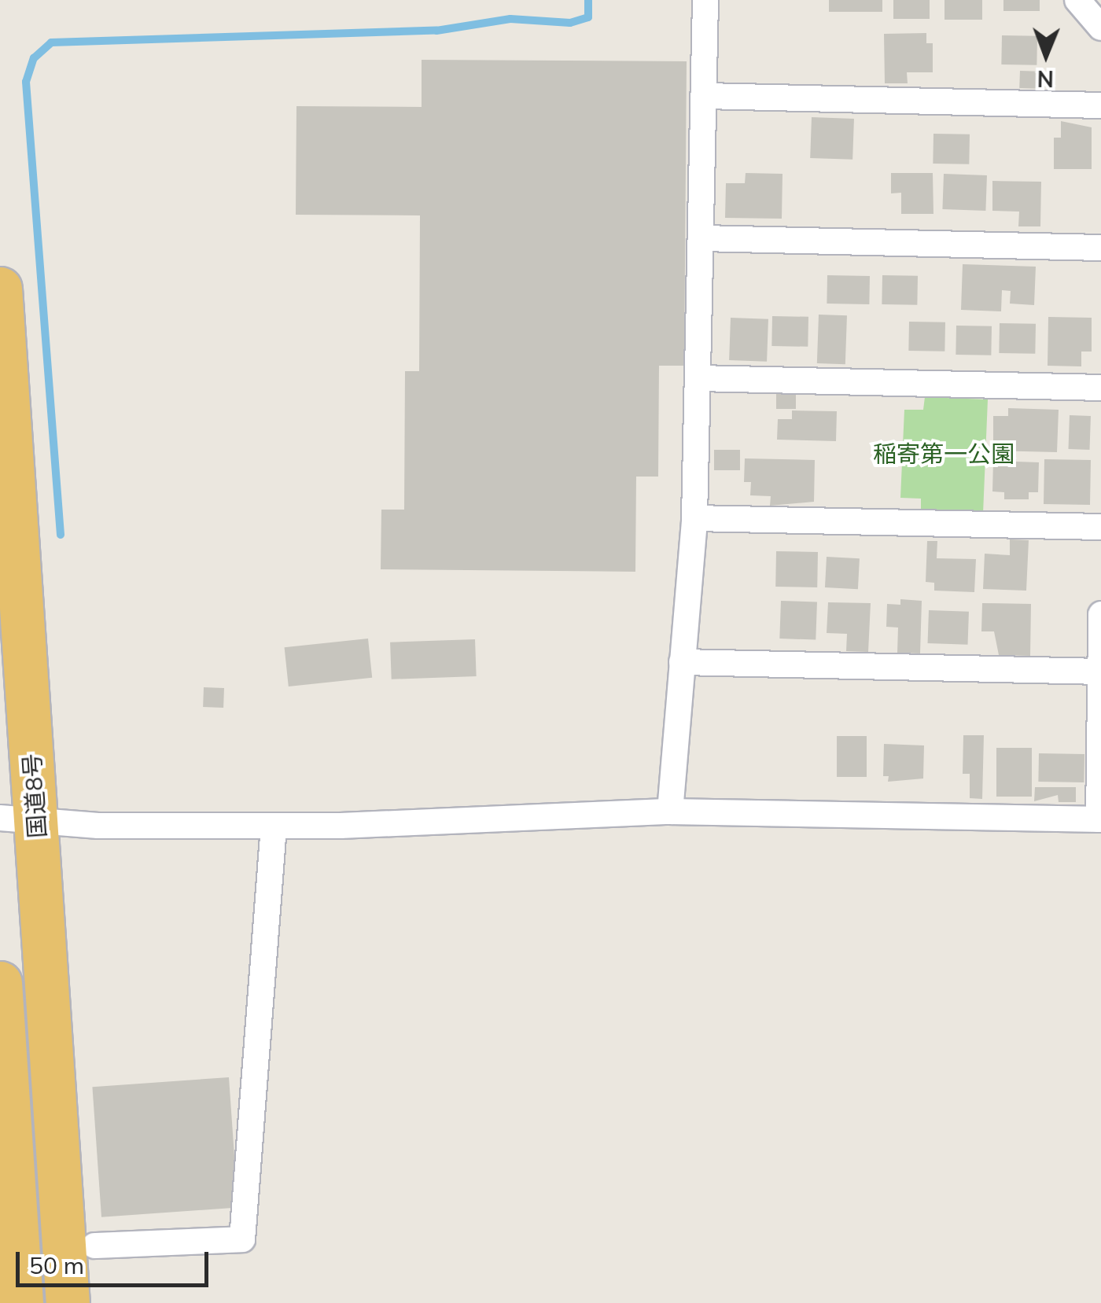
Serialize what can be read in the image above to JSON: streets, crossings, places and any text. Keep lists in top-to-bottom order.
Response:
{
  "streets": {
    "highway": ["国道8号"]
  },
  "parks": ["稲寄第一公園"],
  "scale_bar": "50 m",
  "north": "bottom"
}
